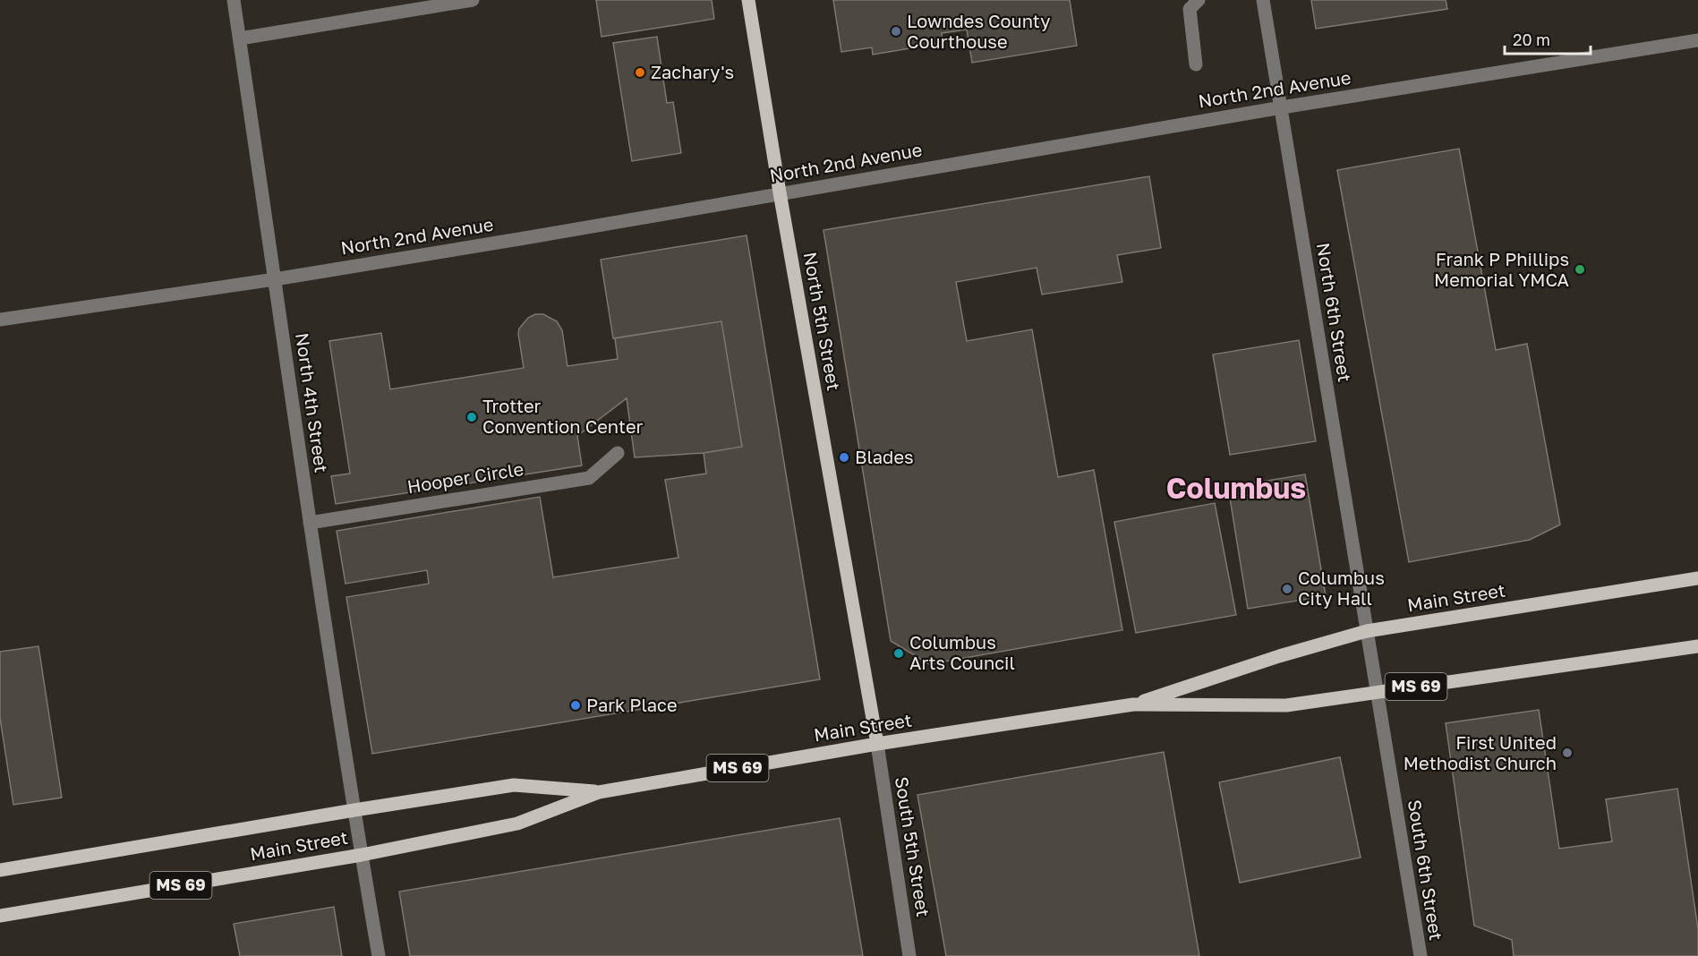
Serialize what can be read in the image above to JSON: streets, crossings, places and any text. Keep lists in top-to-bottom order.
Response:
{
  "streets": {
    "main road": ["North 5th Street", "Main Street", "MS 69"],
    "street": [
      "North 2nd Avenue",
      "North 6th Street",
      "North 4th Street",
      "Hooper Circle",
      "South 5th Street",
      "South 6th Street"
    ]
  },
  "crossings": [
    ["North 2nd Avenue", "North 6th Street"],
    ["North 2nd Avenue", "North 5th Street"],
    ["North 2nd Avenue", "North 4th Street"],
    ["North 6th Street", "Main Street"],
    ["North 6th Street", "South 6th Street"],
    ["North 5th Street", "Main Street"],
    ["North 5th Street", "South 5th Street"],
    ["North 4th Street", "Hooper Circle"],
    ["North 4th Street", "Main Street"],
    ["Main Street", "South 5th Street"],
    ["Main Street", "South 6th Street"]
  ],
  "districts": ["Columbus"],
  "places": [
    "Lowndes County Courthouse",
    "Zachary's",
    "Frank P Phillips Memorial YMCA",
    "Trotter Convention Center",
    "Blades",
    "Columbus City Hall",
    "Columbus Arts Council",
    "Park Place",
    "First United Methodist Church"
  ],
  "scale_bar": "20 m"
}
